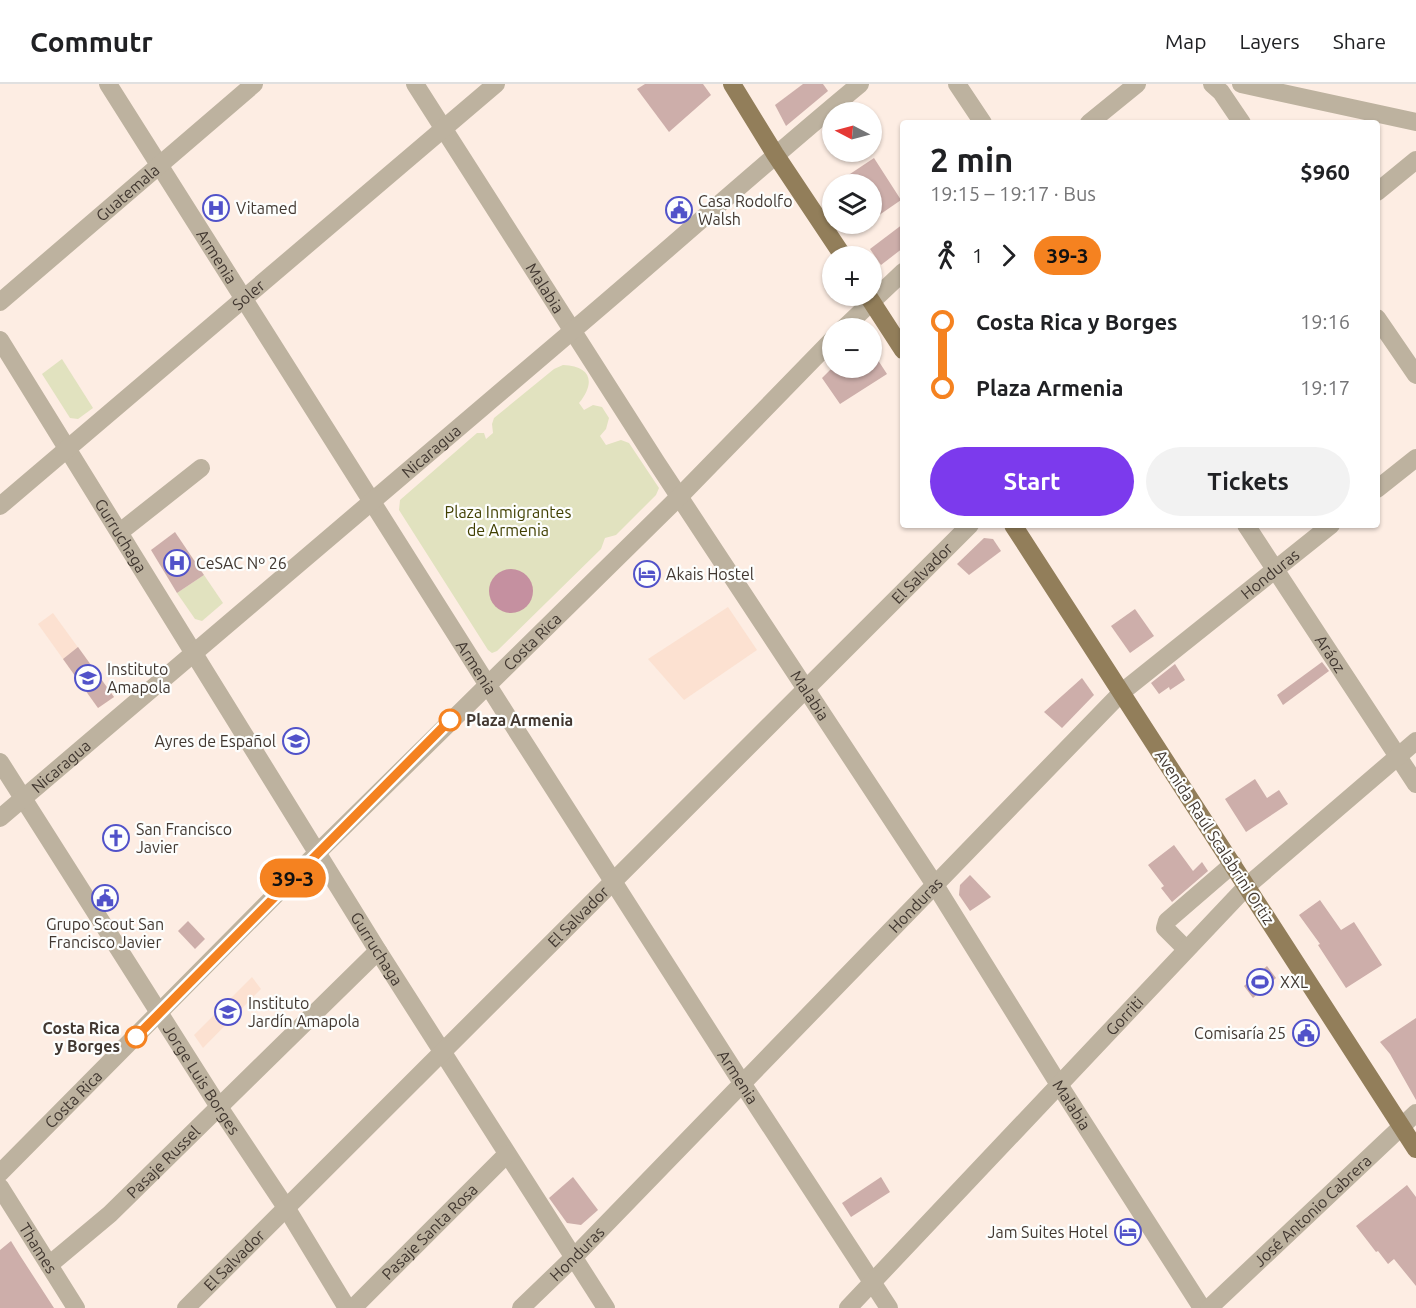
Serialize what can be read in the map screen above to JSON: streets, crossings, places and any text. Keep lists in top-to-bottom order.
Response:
{
  "streets": {
    "main road": ["Avenida Raúl Scalabrini Ortiz"],
    "street": [
      "Guatemala",
      "Armenia",
      "Malabia",
      "Soler",
      "Nicaragua",
      "Gurruchaga",
      "El Salvador",
      "Honduras",
      "Costa Rica",
      "Aráoz",
      "Gorriti",
      "Jorge Luis Borges",
      "Pasaje Russel",
      "José Antonio Cabrera",
      "Pasaje Santa Rosa",
      "Thames"
    ]
  },
  "crossings": [
    ["Guatemala", "Armenia"],
    ["Armenia", "Soler"],
    ["Armenia", "Nicaragua"],
    ["Armenia", "El Salvador"],
    ["Armenia", "Honduras"],
    ["Armenia", "Costa Rica"],
    ["Armenia", "Gorriti"],
    ["Malabia", "Soler"],
    ["Malabia", "Nicaragua"],
    ["Malabia", "El Salvador"],
    ["Malabia", "Honduras"],
    ["Malabia", "Costa Rica"],
    ["Malabia", "Gorriti"],
    ["Soler", "Gurruchaga"],
    ["Nicaragua", "Gurruchaga"],
    ["Nicaragua", "Jorge Luis Borges"],
    ["Gurruchaga", "El Salvador"],
    ["Gurruchaga", "Honduras"],
    ["Gurruchaga", "Costa Rica"],
    ["Gurruchaga", "Pasaje Russel"],
    ["Gurruchaga", "Pasaje Santa Rosa"],
    ["El Salvador", "Jorge Luis Borges"],
    ["Honduras", "Aráoz"],
    ["Honduras", "Avenida Raúl Scalabrini Ortiz"],
    ["Costa Rica", "Jorge Luis Borges"],
    ["Aráoz", "Gorriti"],
    ["Avenida Raúl Scalabrini Ortiz", "Gorriti"],
    ["Avenida Raúl Scalabrini Ortiz", "José Antonio Cabrera"],
    ["Jorge Luis Borges", "Pasaje Russel"],
    ["Pasaje Russel", "Thames"]
  ],
  "parks": ["Plaza Inmigrantes de Armenia"],
  "places": {
    "hospital": ["Vitamed", "CeSAC Nº 26"],
    "public building": ["Casa Rodolfo Walsh", "Grupo Scout San Francisco Javier", "Comisaría 25"],
    "hotel": ["Akais Hostel", "Jam Suites Hotel"],
    "school or university": ["Instituto Amapola", "Ayres de Español", "Instituto Jardín Amapola"],
    "other": ["Plaza Armenia", "Costa Rica y Borges"],
    "church": ["San Francisco Javier"],
    "sports": ["XXL"]
  },
  "lines": ["bus line 39-3"],
  "north": "left",
  "page": {
    "header": "Commutr",
    "nav": ["Map", "Layers", "Share"],
    "on_map": "39-3",
    "map_buttons": ["+", "−"],
    "heading": ["2 min", "19:15 – 19:17 · Bus", "$960"],
    "legs": ["1", "39-3"],
    "list": [
      {
        "name": "Costa Rica y Borges",
        "value": "19:16"
      },
      {
        "name": "Plaza Armenia",
        "value": "19:17"
      }
    ],
    "buttons": ["Start", "Tickets"]
  }
}
